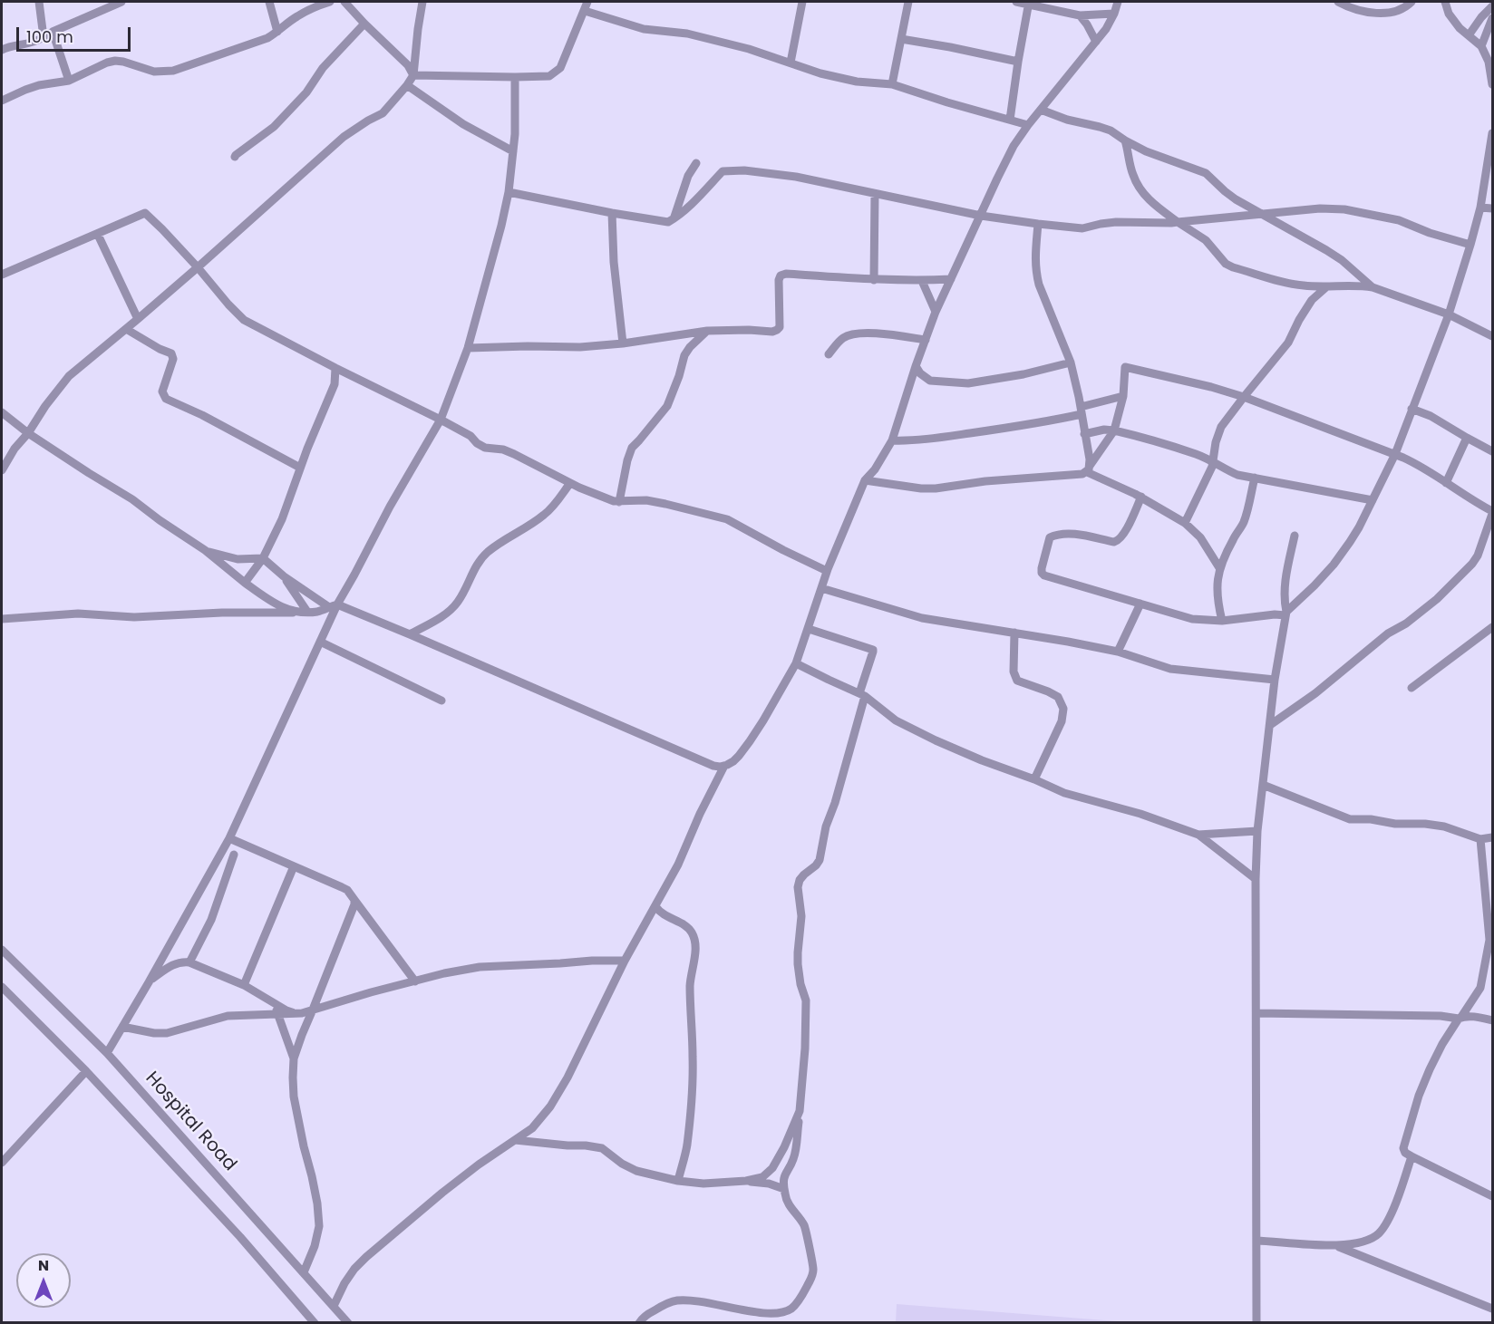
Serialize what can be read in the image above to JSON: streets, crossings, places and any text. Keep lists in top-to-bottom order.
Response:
{
  "streets": {
    "street": ["Hospital Road"]
  },
  "scale_bar": "100 m",
  "north": "top"
}
